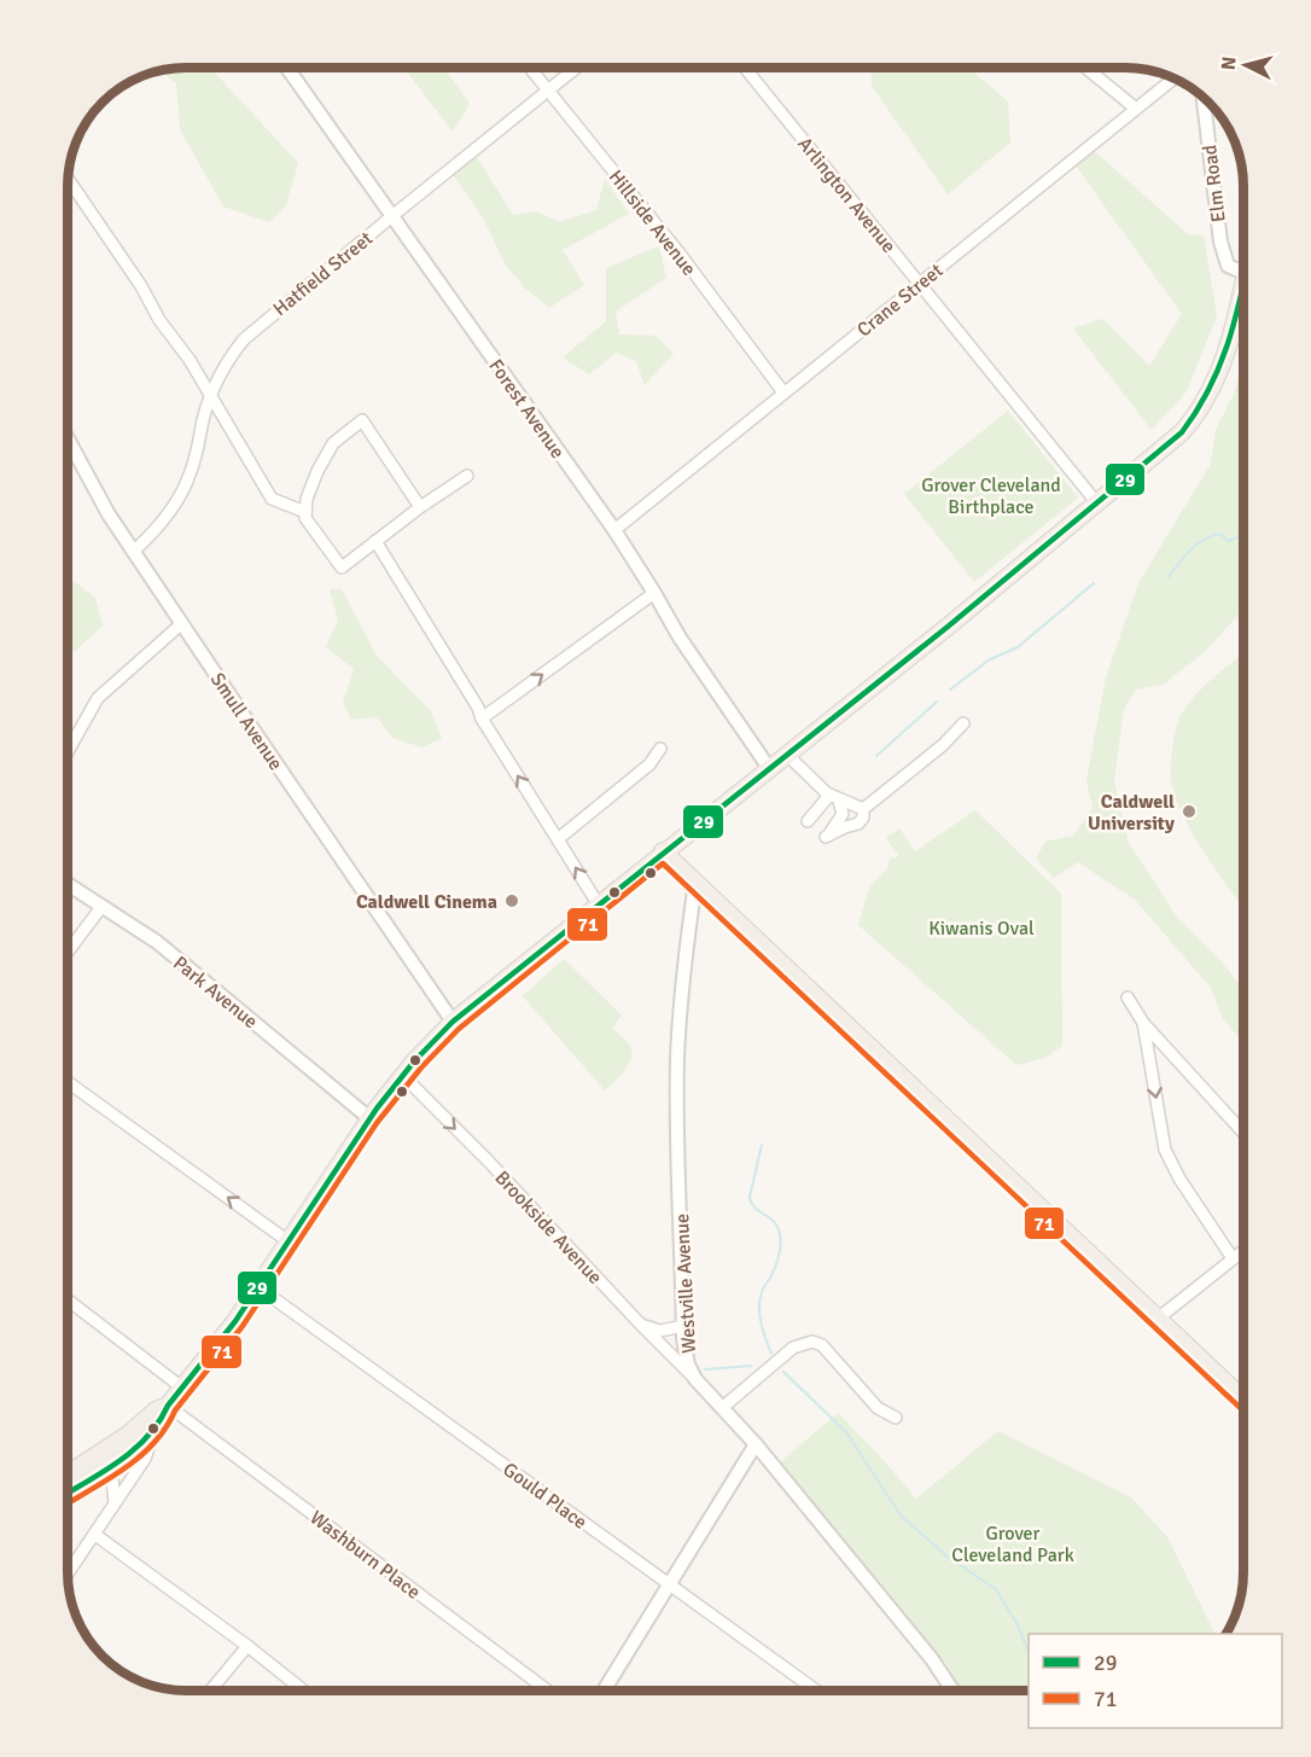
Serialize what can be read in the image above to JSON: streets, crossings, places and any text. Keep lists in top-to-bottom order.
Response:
{
  "streets": {
    "street": [
      "Elm Road",
      "Arlington Avenue",
      "Hillside Avenue",
      "Hatfield Street",
      "Crane Street",
      "Forest Avenue",
      "Smull Avenue",
      "Park Avenue",
      "Brookside Avenue",
      "Westville Avenue",
      "Gould Place",
      "Washburn Place"
    ]
  },
  "crossings": [
    ["Arlington Avenue", "Crane Street"],
    ["Hillside Avenue", "Hatfield Street"],
    ["Hillside Avenue", "Crane Street"],
    ["Hatfield Street", "Forest Avenue"],
    ["Hatfield Street", "Smull Avenue"],
    ["Crane Street", "Forest Avenue"],
    ["Brookside Avenue", "Westville Avenue"]
  ],
  "one_way": ["Brookside Avenue"],
  "parks": ["Grover Cleveland Birthplace", "Kiwanis Oval", "Grover Cleveland Park"],
  "places": ["Caldwell University", "Caldwell Cinema"],
  "lines": ["transit line 29", "transit line 71"],
  "legend": ["29", "71"],
  "north": "left"
}
